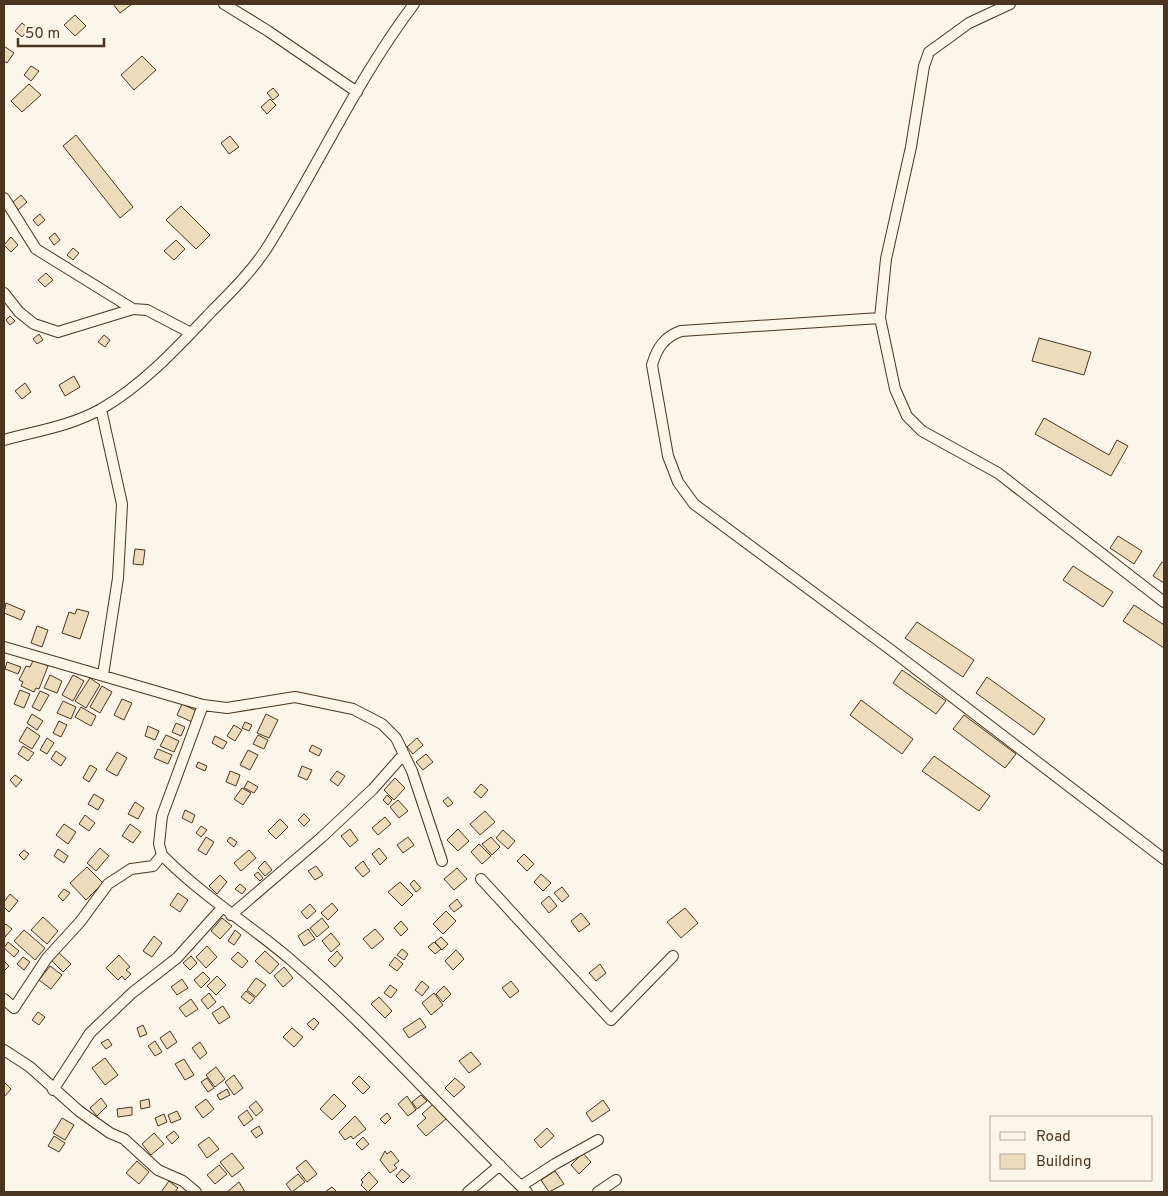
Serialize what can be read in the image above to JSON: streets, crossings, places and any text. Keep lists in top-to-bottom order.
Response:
{
  "legend": ["Road", "Building"],
  "scale_bar": "50 m"
}
